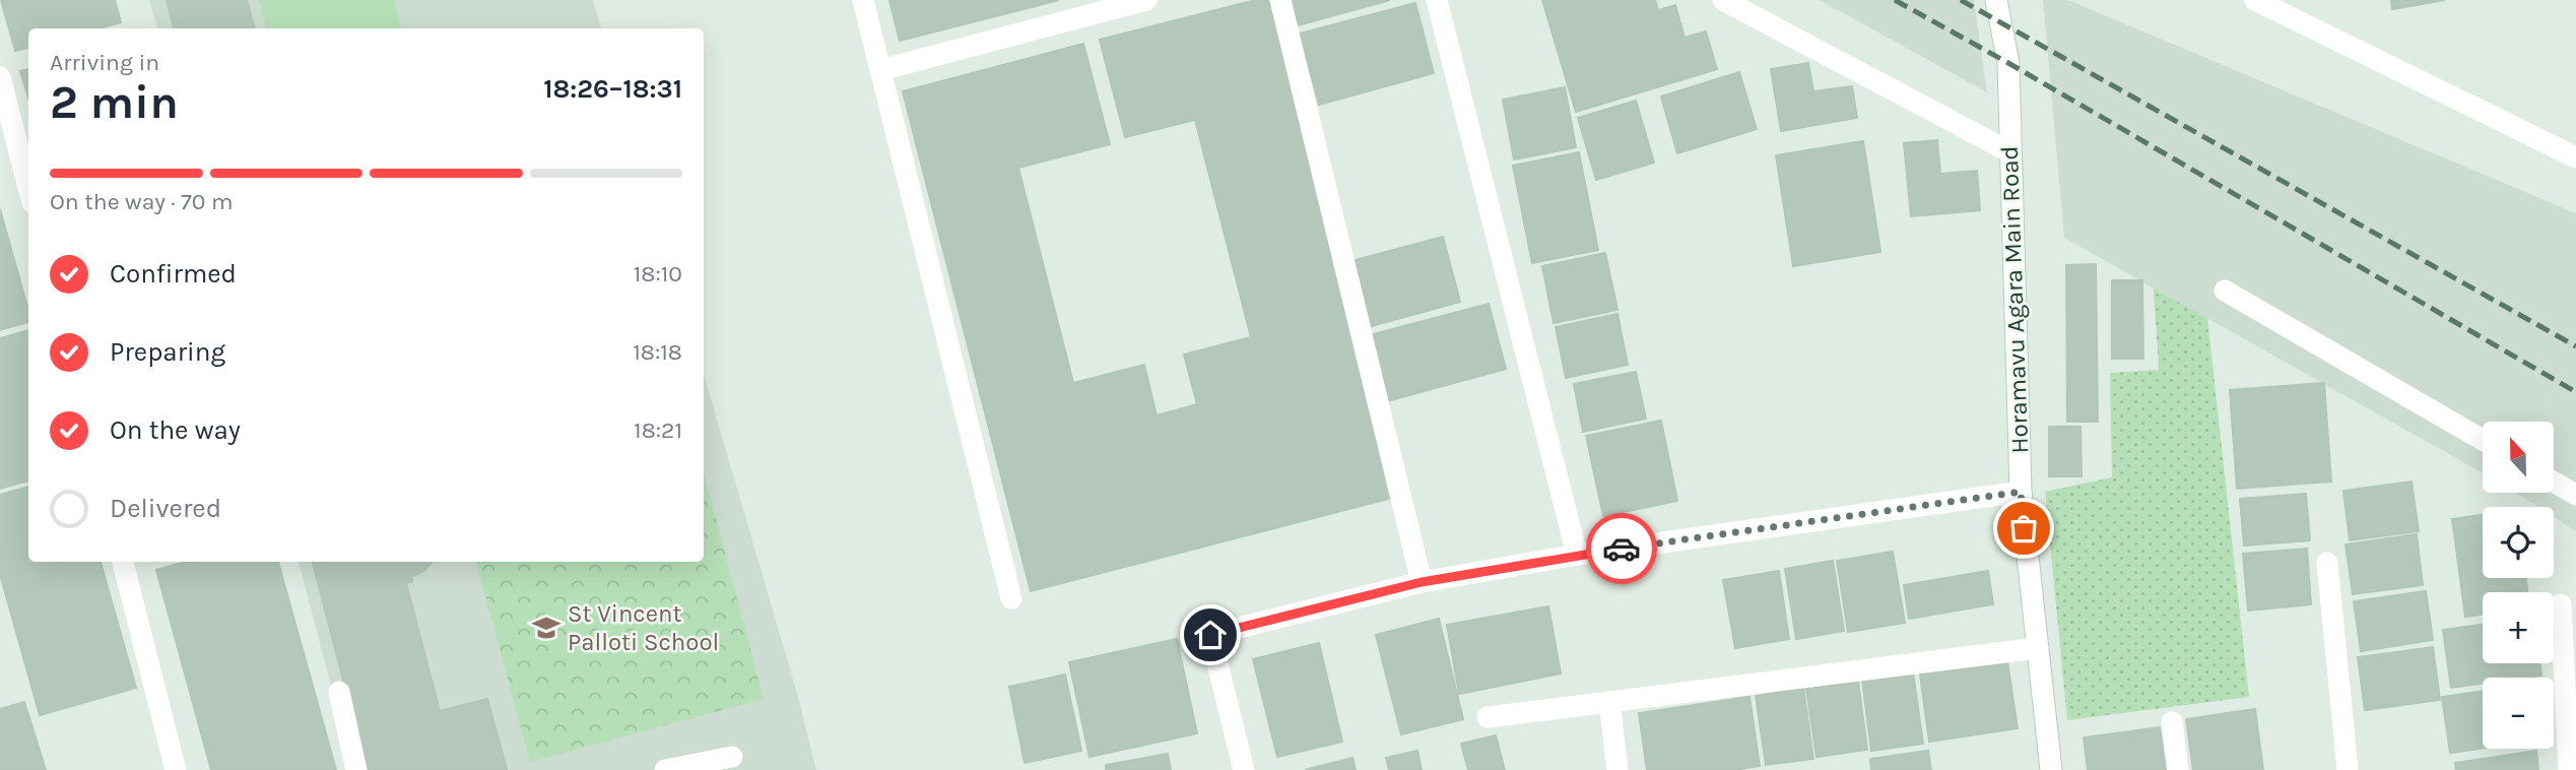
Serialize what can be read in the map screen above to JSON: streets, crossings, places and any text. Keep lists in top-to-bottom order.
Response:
{
  "streets": {
    "street": ["Horamavu Agara Main Road"]
  },
  "places": {
    "school or university": ["St Vincent Palloti School"]
  },
  "north": "top",
  "page": {
    "heading": ["2 min", "Arriving in", "18:26–18:31"],
    "bar": "On the way · 70 m",
    "list": [
      ["Confirmed", "18:10"],
      ["Preparing", "18:18"],
      ["On the way", "18:21"],
      "Delivered"
    ],
    "map_buttons": ["+", "−"]
  }
}
